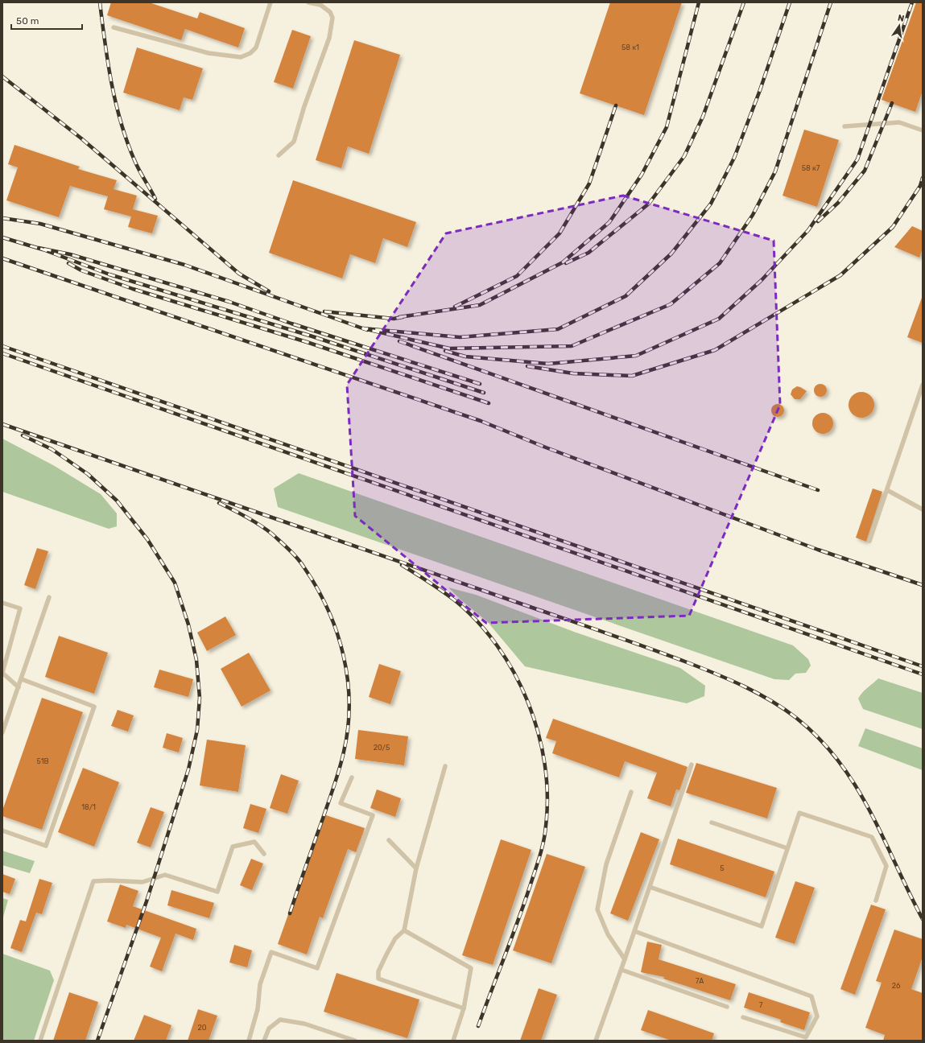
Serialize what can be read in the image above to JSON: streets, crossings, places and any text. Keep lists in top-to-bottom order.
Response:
{
  "house_numbers": [
    "58 к1",
    "58 к7",
    "20/5",
    "51В",
    "18/1",
    "5",
    "7А",
    "26",
    "7",
    "20"
  ],
  "scale_bar": "50 m",
  "north": "top"
}
